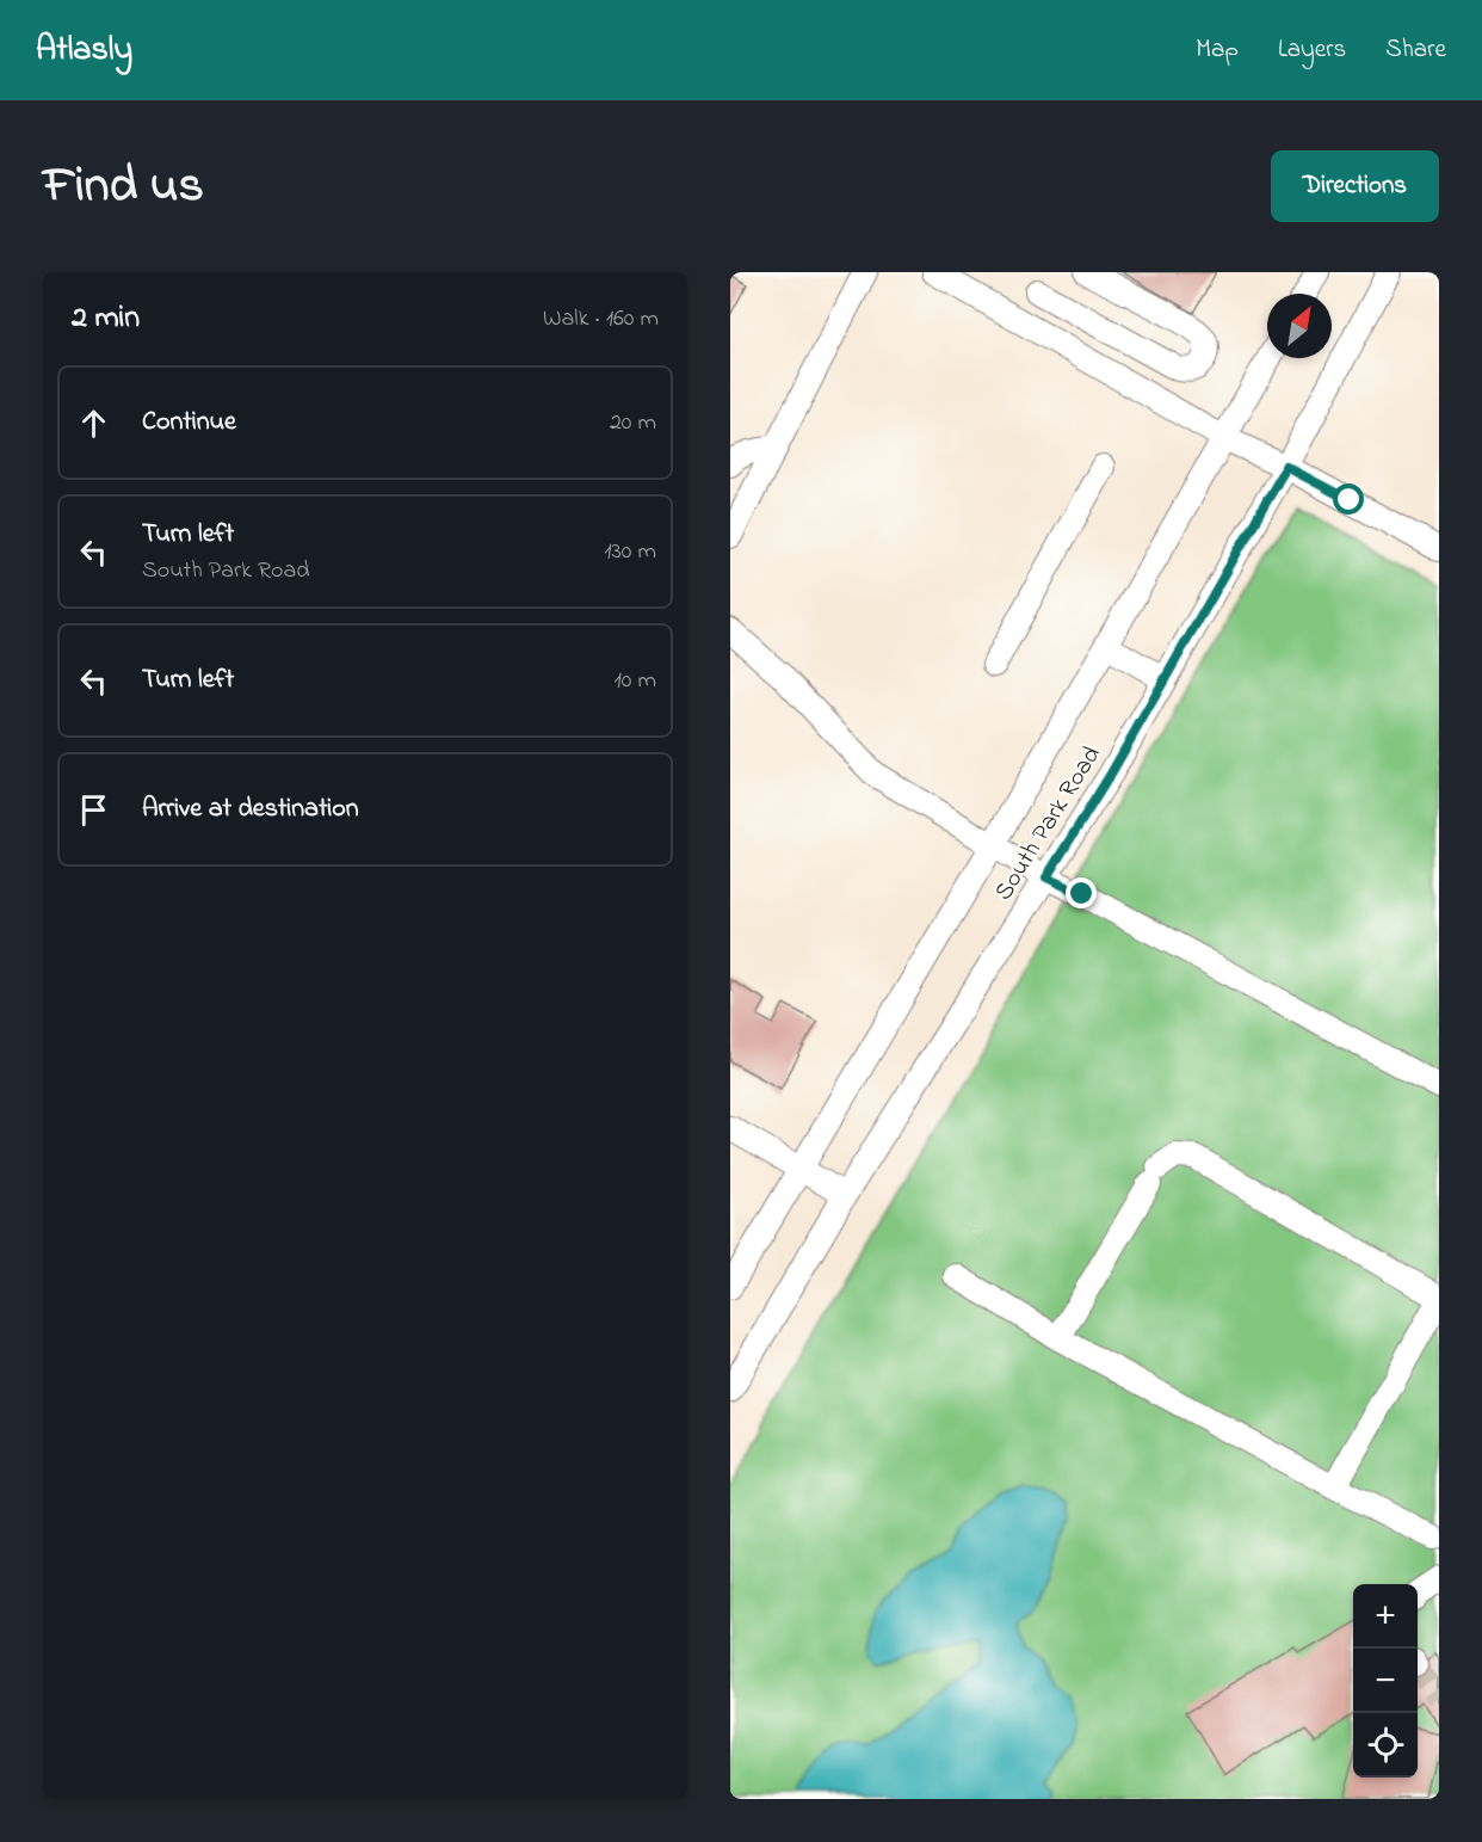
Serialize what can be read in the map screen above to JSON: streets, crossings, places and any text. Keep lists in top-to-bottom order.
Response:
{
  "streets": {
    "street": ["South Park Road"]
  },
  "north": "top right",
  "page": {
    "header": "Atlasly",
    "nav": ["Map", "Layers", "Share"],
    "title": "Find us",
    "buttons": "Directions",
    "heading": ["2 min", "Walk · 160 m"],
    "list": [
      ["Continue", "20 m"],
      ["Turn left", "South Park Road", "130 m"],
      ["Turn left", "10 m"],
      "Arrive at destination"
    ],
    "map_buttons": ["+", "−"]
  }
}
